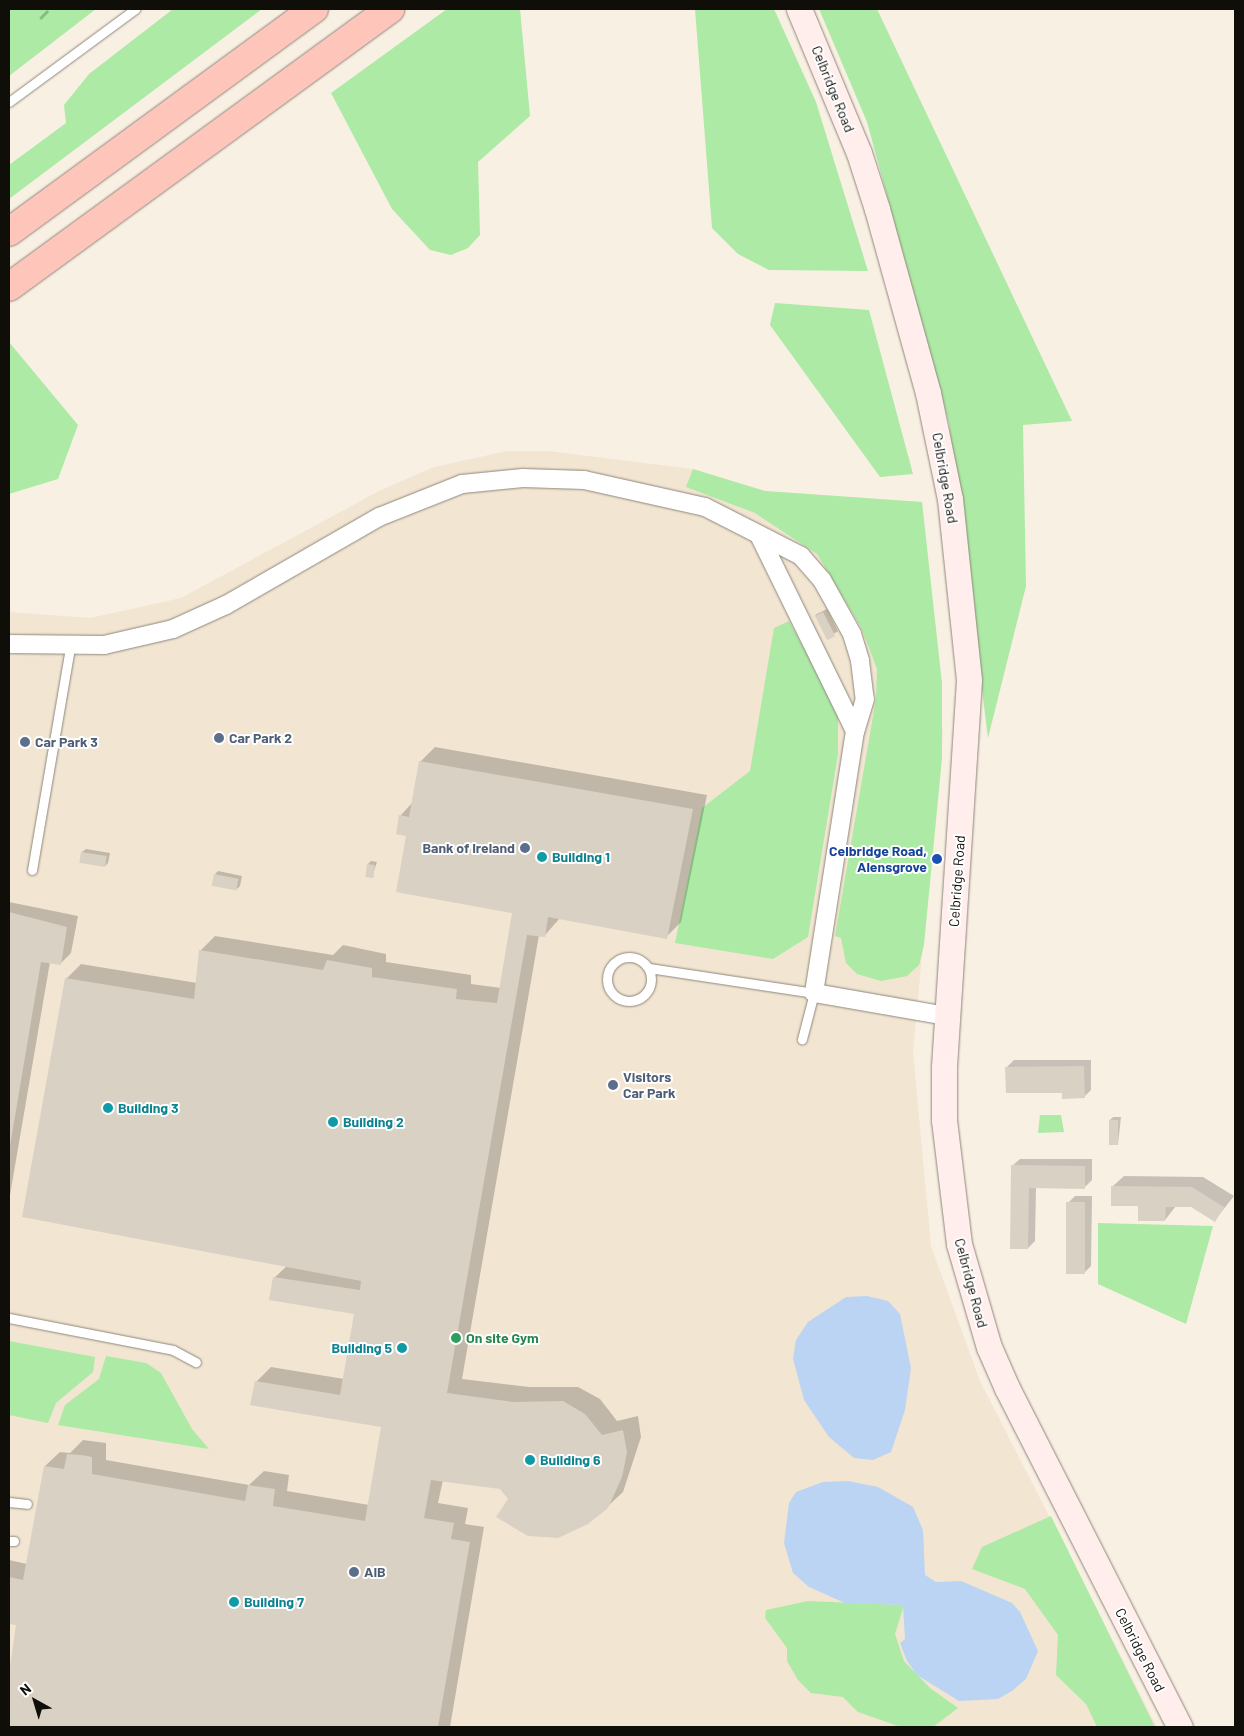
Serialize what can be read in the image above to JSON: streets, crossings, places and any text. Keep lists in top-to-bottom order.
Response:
{
  "streets": {
    "main road": ["Celbridge Road"]
  },
  "places": [
    "Car Park 2",
    "Car Park 3",
    "Bank of Ireland",
    "Building 1",
    "Celbridge Road, Alensgrove",
    "Visitors Car Park",
    "Building 3",
    "Building 2",
    "On site Gym",
    "Building 5",
    "Building 6",
    "AIB",
    "Building 7"
  ],
  "north": "top left"
}
